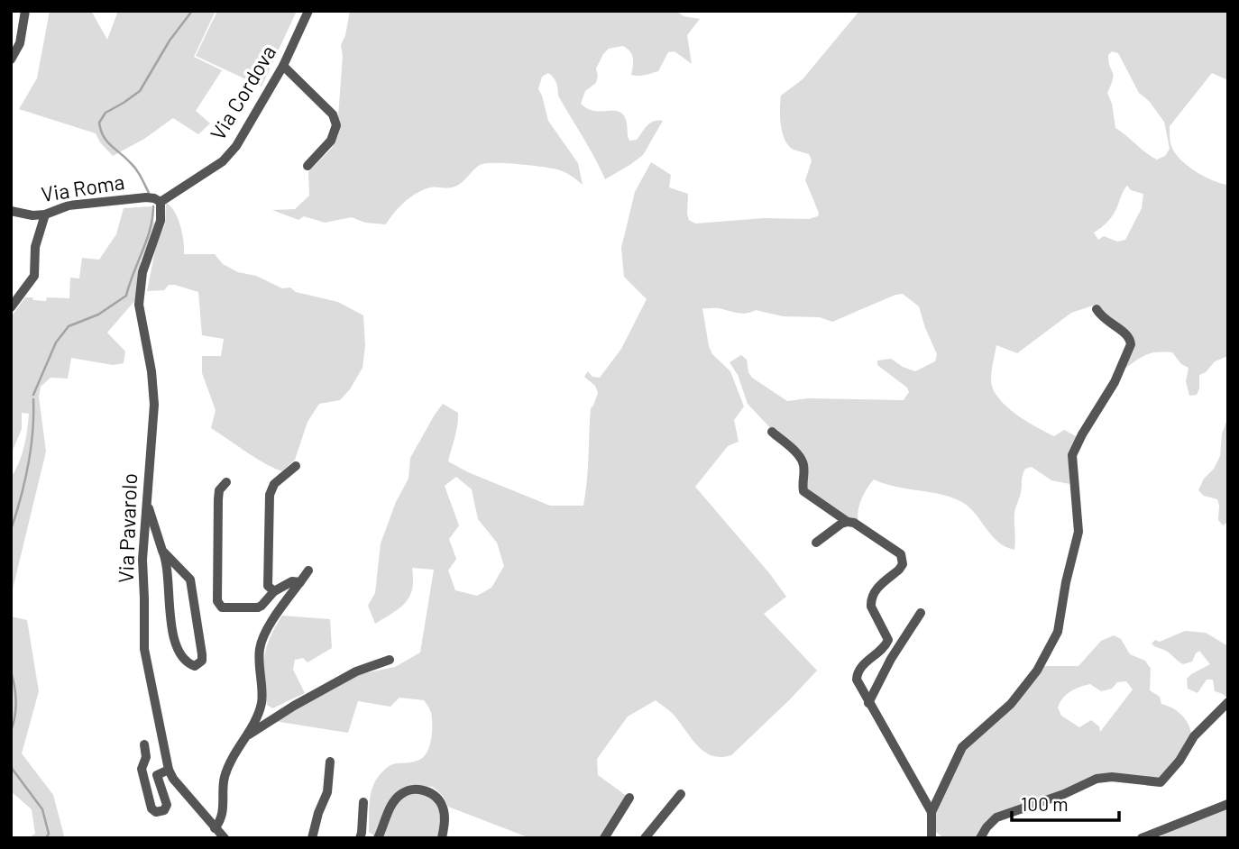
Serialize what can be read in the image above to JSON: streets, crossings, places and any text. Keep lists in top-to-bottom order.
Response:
{
  "streets": {
    "street": ["Via Cordova", "Via Roma", "Via Pavarolo"]
  },
  "crossings": [
    ["Via Cordova", "Via Roma"],
    ["Via Cordova", "Via Pavarolo"],
    ["Via Roma", "Via Pavarolo"]
  ],
  "scale_bar": "100 m"
}
